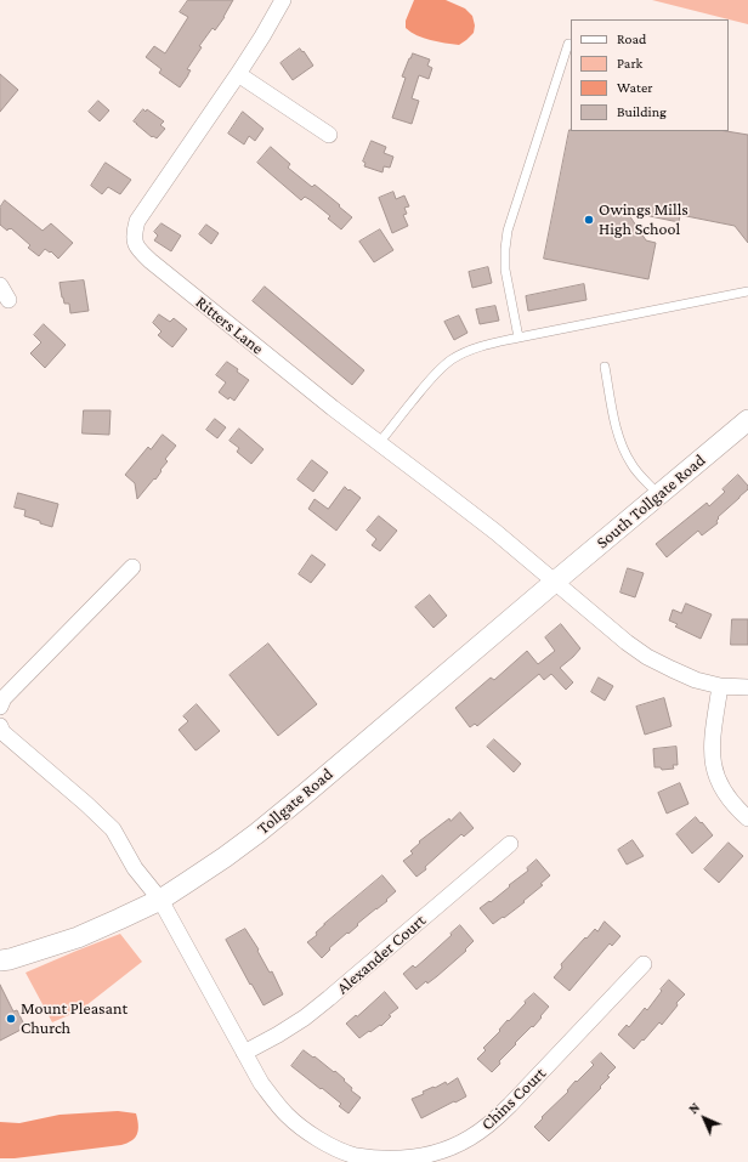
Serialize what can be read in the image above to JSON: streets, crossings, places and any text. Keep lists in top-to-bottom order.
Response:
{
  "streets": {
    "street": [
      "Ritters Lane",
      "South Tollgate Road",
      "Tollgate Road",
      "Alexander Court",
      "Chins Court"
    ]
  },
  "crossings": [
    ["Ritters Lane", "South Tollgate Road"],
    ["Ritters Lane", "Tollgate Road"],
    ["South Tollgate Road", "Tollgate Road"],
    ["Tollgate Road", "Chins Court"],
    ["Alexander Court", "Chins Court"]
  ],
  "places": ["Owings Mills High School", "Mount Pleasant Church"],
  "legend": [
    "Road",
    "Park",
    "Water",
    "Building"
  ],
  "north": "top left"
}
